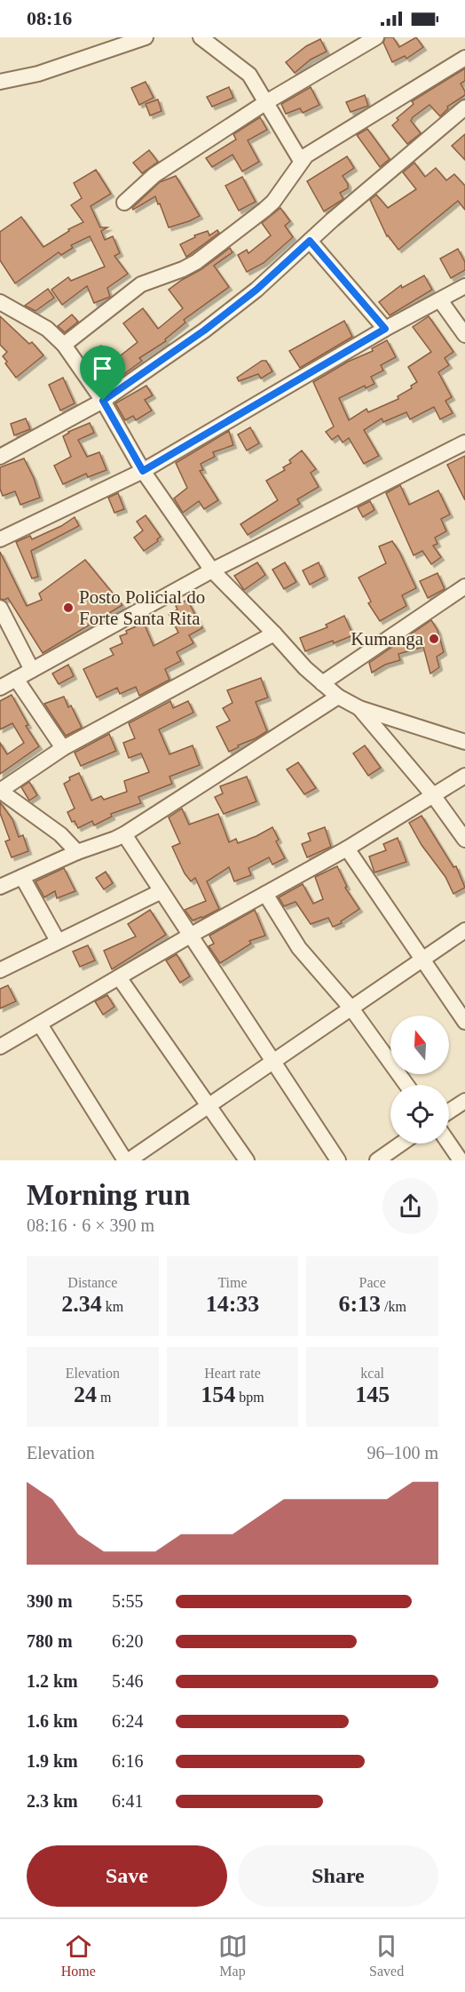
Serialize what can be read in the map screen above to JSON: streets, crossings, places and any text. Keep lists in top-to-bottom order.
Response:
{
  "places": ["Posto Policial do Forte Santa Rita", "Kumanga"],
  "north": "top",
  "page": {
    "status": "08:16",
    "heading": ["Morning run", "08:16 · 6 × 390 m"],
    "stats": [
      ["Distance", "2.34 km"],
      ["Time", "14:33"],
      ["Pace", "6:13 /km"],
      ["Elevation", "24 m"],
      ["Heart rate", "154 bpm"],
      ["kcal", "145"]
    ],
    "chart": ["Elevation", "96–100 m"],
    "list": [
      {
        "name": "390 m",
        "note": "5:55"
      },
      {
        "name": "780 m",
        "note": "6:20"
      },
      {
        "name": "1.2 km",
        "note": "5:46"
      },
      {
        "name": "1.6 km",
        "note": "6:24"
      },
      {
        "name": "1.9 km",
        "note": "6:16"
      },
      {
        "name": "2.3 km",
        "note": "6:41"
      }
    ],
    "buttons": ["Save", "Share"],
    "tabs": ["Home", "Map", "Saved"]
  }
}
